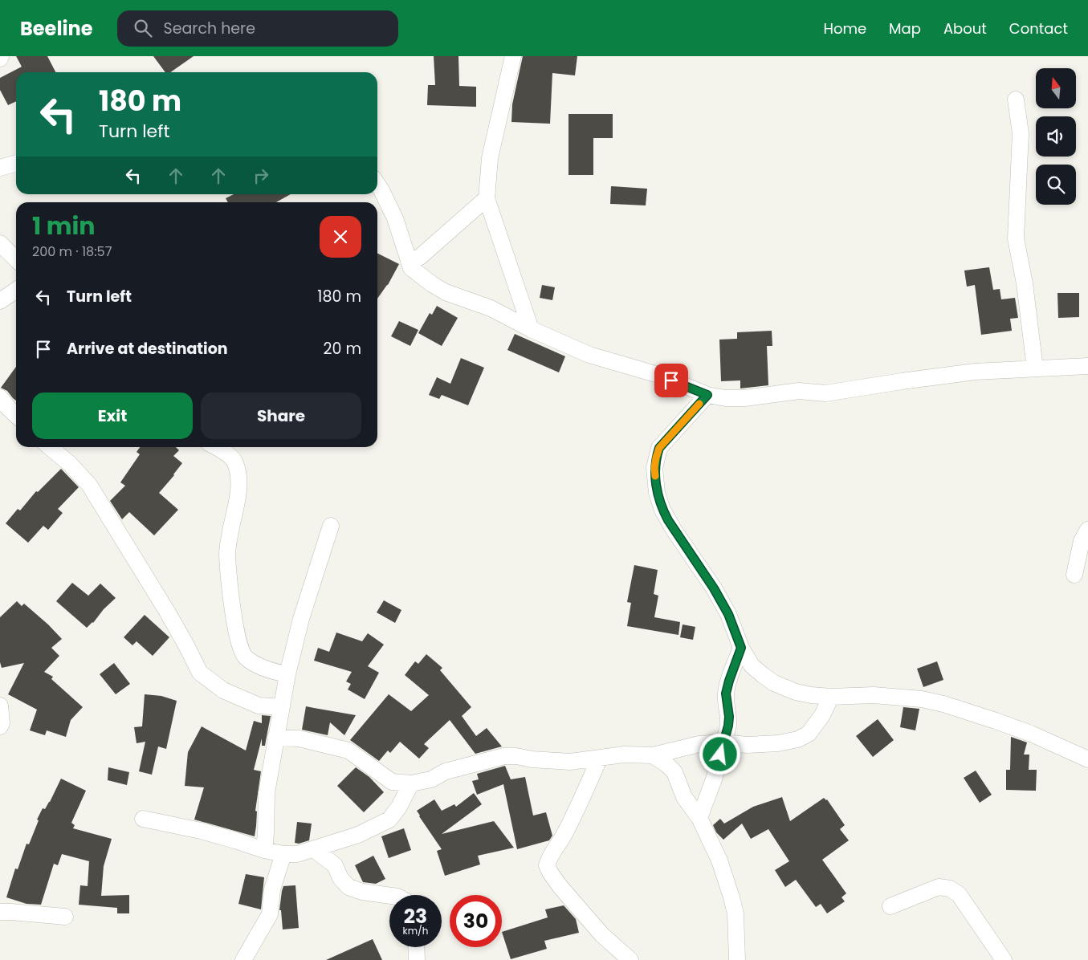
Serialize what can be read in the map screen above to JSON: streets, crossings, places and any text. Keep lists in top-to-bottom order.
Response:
{
  "north": "top",
  "page": {
    "header": "Beeline",
    "search": "Search here",
    "nav": [
      "Home",
      "Map",
      "About",
      "Contact"
    ],
    "turn": ["180 m", "Turn left"],
    "heading": ["1 min", "200 m · 18:57"],
    "list": [
      {
        "name": "Turn left",
        "value": "180 m"
      },
      {
        "name": "Arrive at destination",
        "value": "20 m"
      }
    ],
    "buttons": ["Exit", "Share"],
    "speed": "23 km/h",
    "limit": "30"
  }
}
